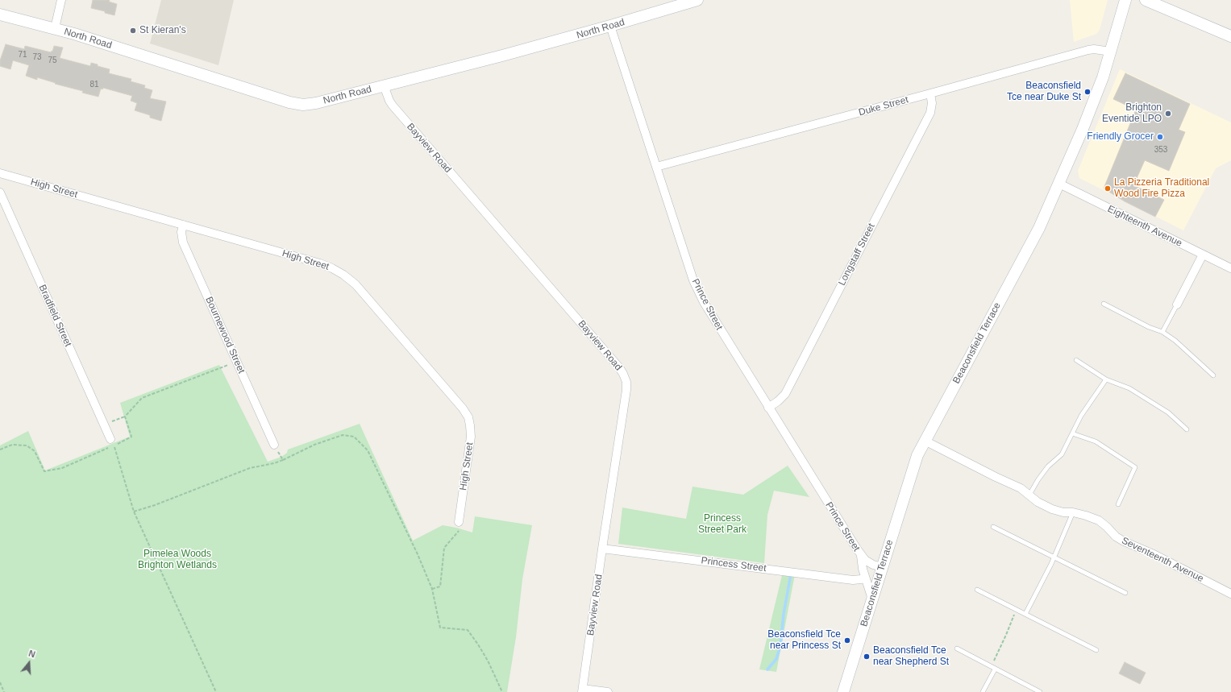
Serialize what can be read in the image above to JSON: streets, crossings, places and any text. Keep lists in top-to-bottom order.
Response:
{
  "streets": {
    "street": [
      "North Road",
      "Duke Street",
      "Bayview Road",
      "High Street",
      "Eighteenth Avenue",
      "Longstaff Street",
      "Prince Street",
      "Bradfield Street",
      "Bournewood Street",
      "Beaconsfield Terrace",
      "Seventeenth Avenue",
      "Princess Street"
    ]
  },
  "crossings": [
    ["North Road", "Bayview Road"],
    ["North Road", "Prince Street"],
    ["Duke Street", "Longstaff Street"],
    ["Duke Street", "Prince Street"],
    ["Duke Street", "Beaconsfield Terrace"],
    ["Bayview Road", "Princess Street"],
    ["High Street", "Bournewood Street"],
    ["Eighteenth Avenue", "Beaconsfield Terrace"],
    ["Longstaff Street", "Prince Street"],
    ["Prince Street", "Beaconsfield Terrace"],
    ["Prince Street", "Princess Street"],
    ["Beaconsfield Terrace", "Seventeenth Avenue"]
  ],
  "parks": ["Princess Street Park", "Pimelea Woods Brighton Wetlands"],
  "places": [
    "St Kieran's",
    "Beaconsfield Tce near Duke St",
    "Brighton Eventide LPO",
    "Friendly Grocer",
    "La Pizzeria Traditional Wood Fire Pizza",
    "Beaconsfield Tce near Princess St",
    "Beaconsfield Tce near Shepherd St"
  ],
  "house_numbers": [
    "71",
    "73",
    "75",
    "81",
    "353"
  ],
  "north": "top"
}
